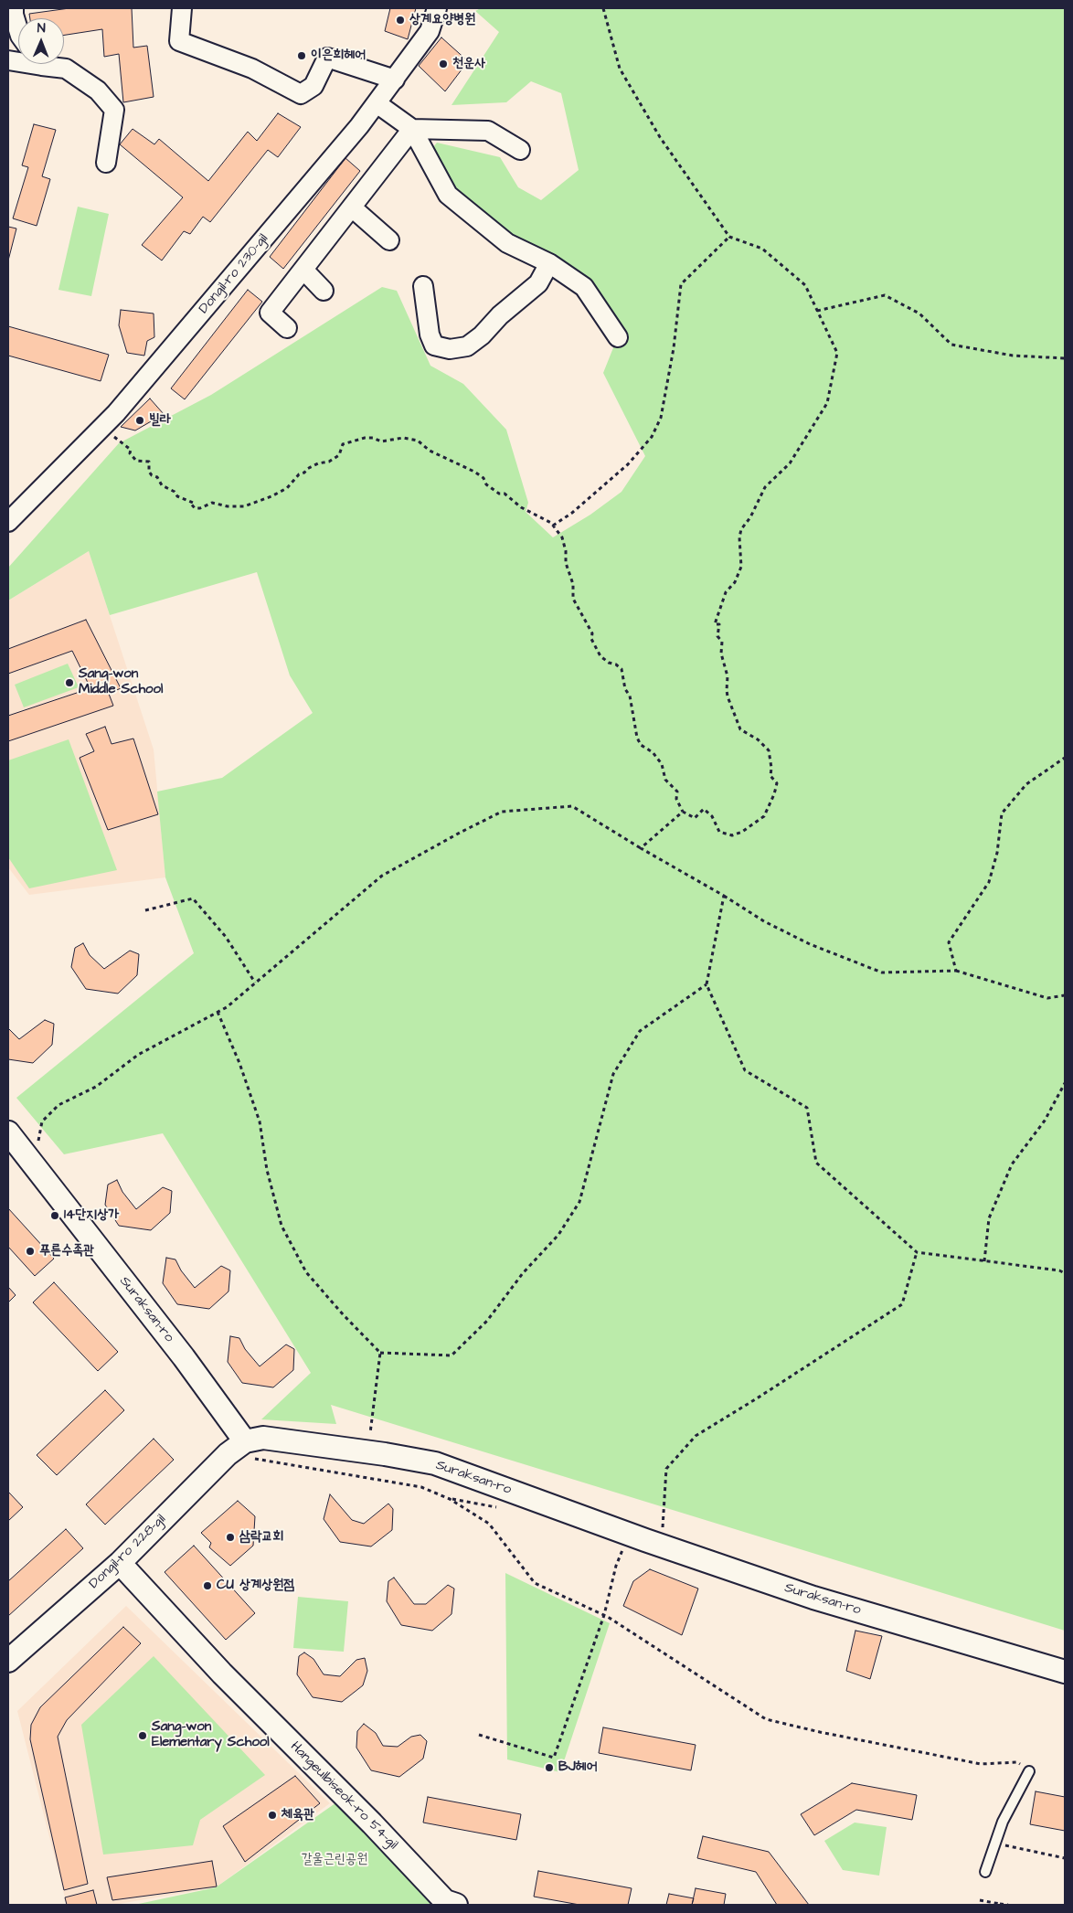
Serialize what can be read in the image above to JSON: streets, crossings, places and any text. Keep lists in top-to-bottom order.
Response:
{
  "streets": {
    "street": [
      "Dongil-ro 230-gil",
      "Suraksan-ro",
      "Dongil-ro 228-gil",
      "Hangeulbiseok-ro 54-gil"
    ]
  },
  "crossings": [
    ["Suraksan-ro", "Dongil-ro 228-gil"],
    ["Dongil-ro 228-gil", "Hangeulbiseok-ro 54-gil"]
  ],
  "parks": ["갈울근린공원"],
  "places": [
    "상계요양병원",
    "이은희헤어",
    "천운사",
    "빌라",
    "Sang-won Middle School",
    "14단지상가",
    "푸른수족관",
    "삼락교회",
    "CU 상계상원점",
    "Sang-won Elementary School",
    "BJ헤어",
    "체육관"
  ],
  "north": "top"
}
